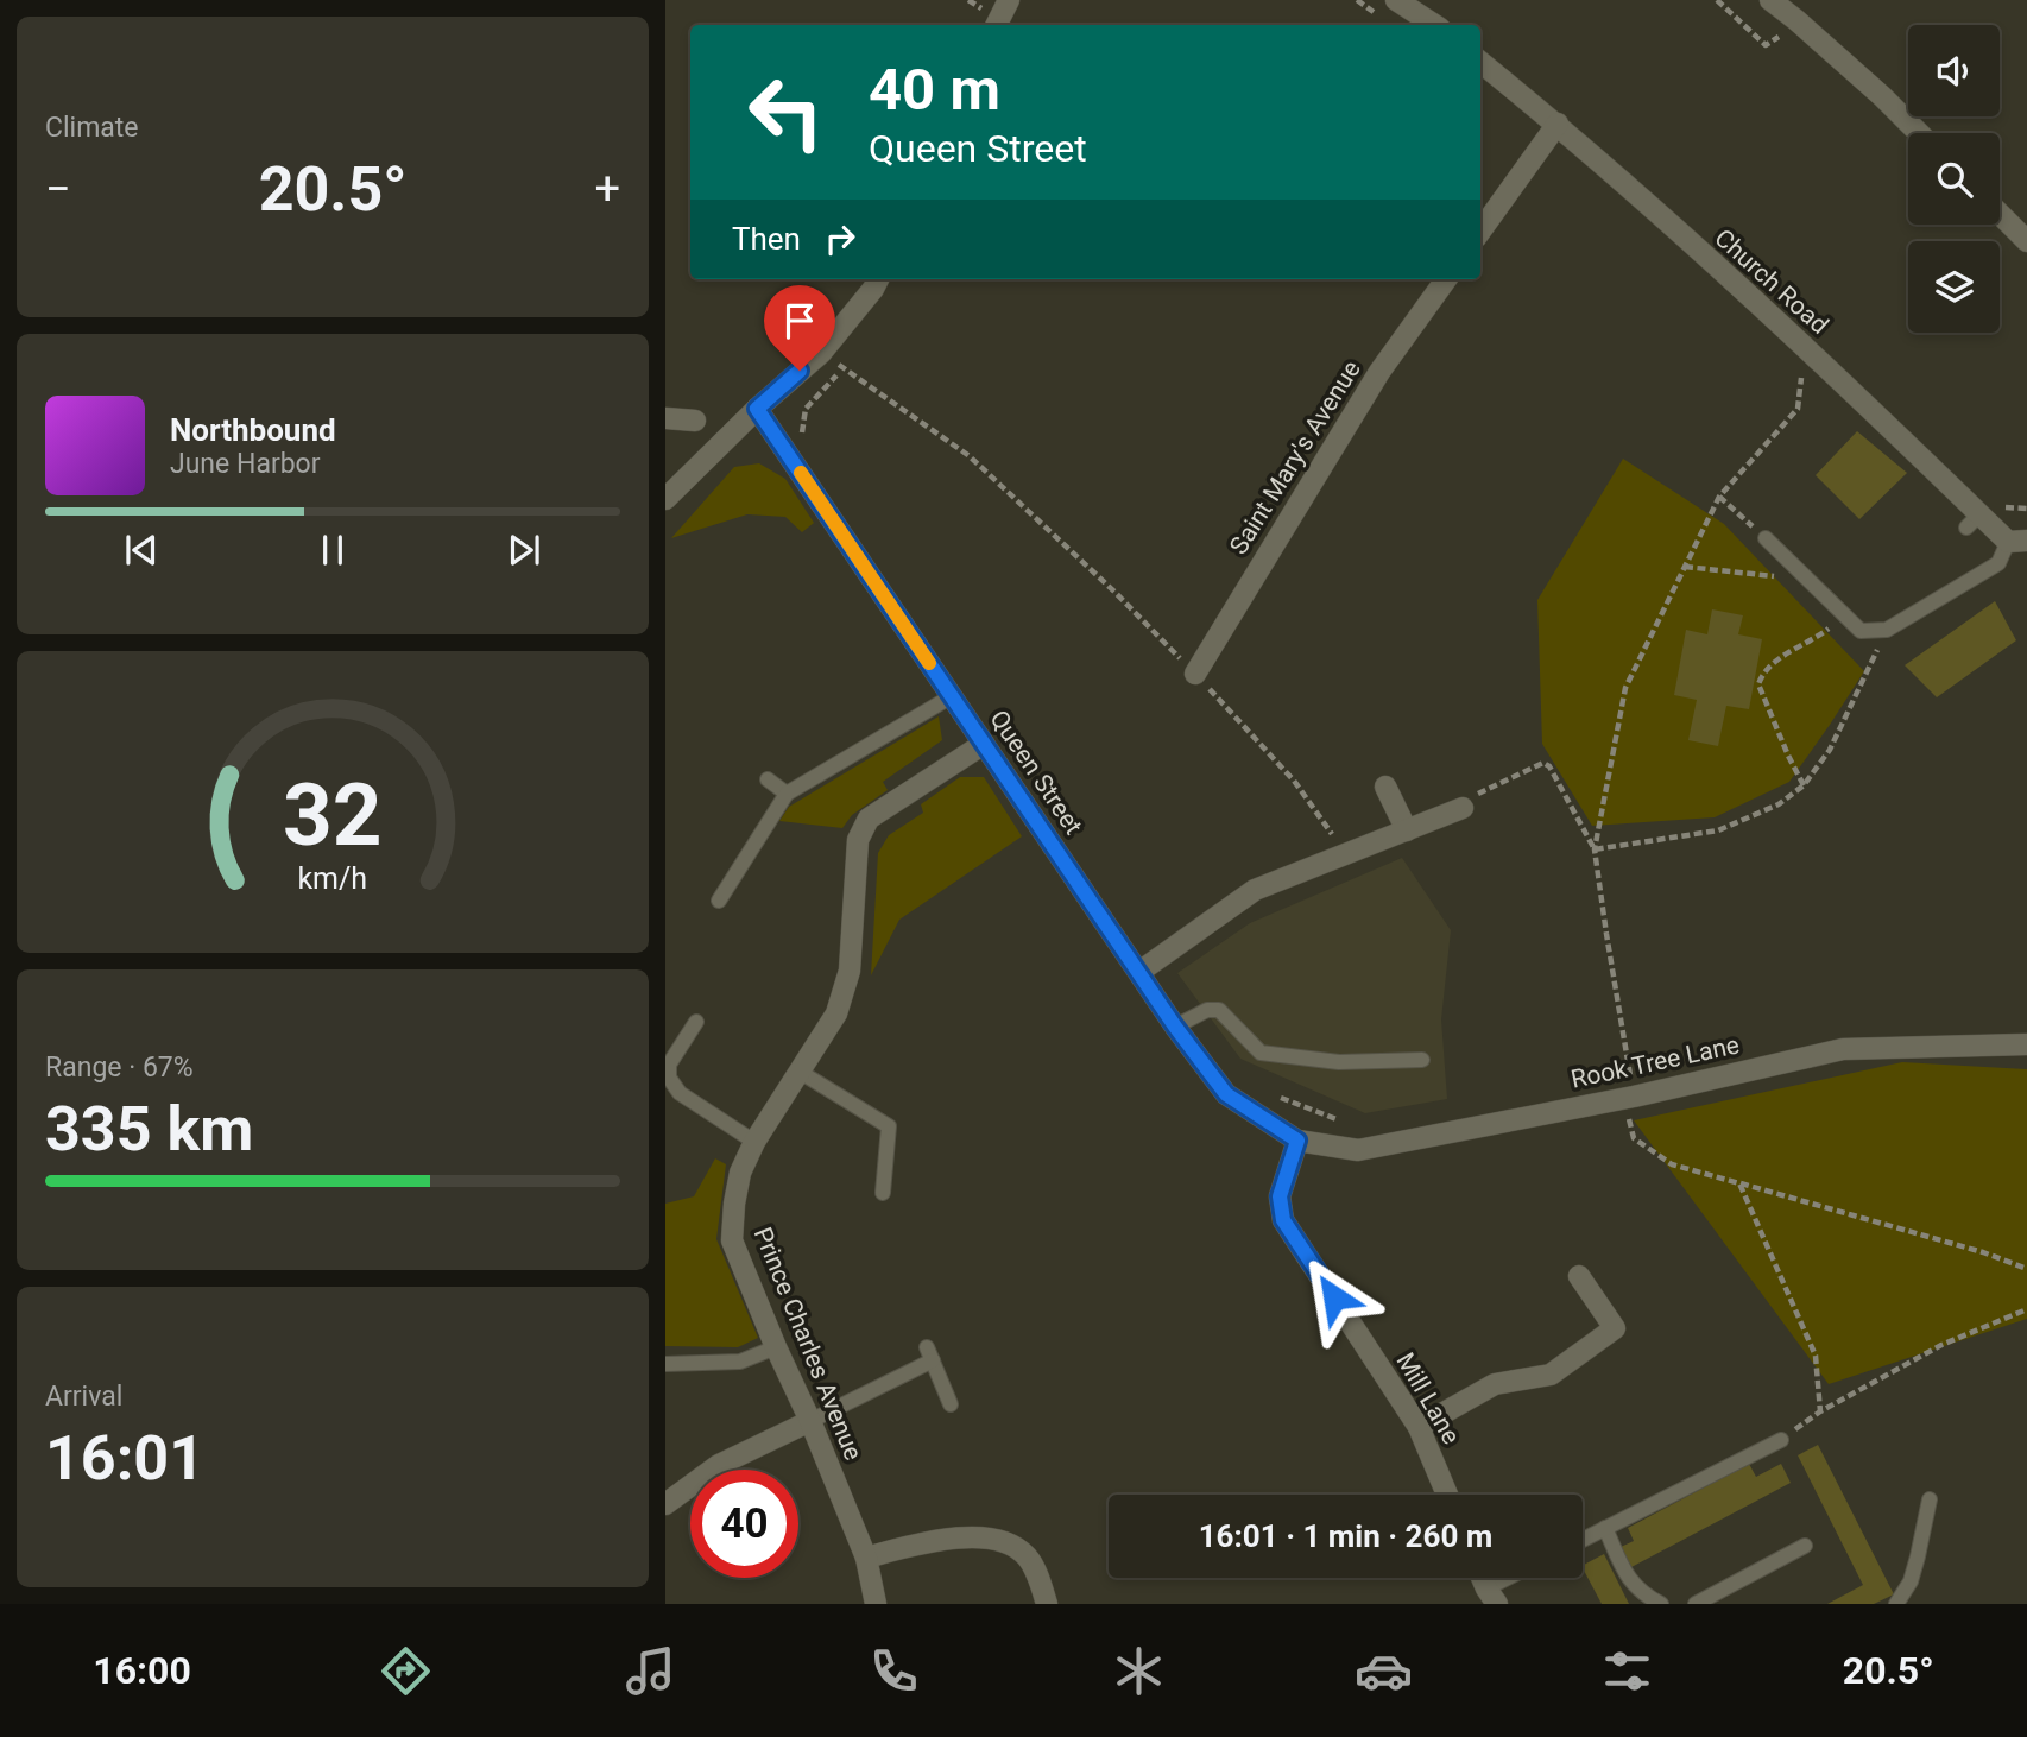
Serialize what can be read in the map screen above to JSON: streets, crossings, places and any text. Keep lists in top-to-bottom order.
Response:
{
  "streets": {
    "street": [
      "Church Road",
      "Saint Mary's Avenue",
      "Queen Street",
      "Rook Tree Lane",
      "Prince Charles Avenue",
      "Mill Lane"
    ]
  },
  "crossings": [
    ["Queen Street", "Rook Tree Lane"],
    ["Queen Street", "Prince Charles Avenue"],
    ["Queen Street", "Mill Lane"],
    ["Rook Tree Lane", "Mill Lane"]
  ],
  "page": {
    "tile": [
      "Climate",
      ["Range · 67%", "335 km"],
      ["Arrival", "16:01"]
    ],
    "turn": ["40 m", "Queen Street"],
    "heat": ["−", "20.5°", "+"],
    "then": "Then",
    "song": ["Northbound", "June Harbor"],
    "limit": "40",
    "trip": "16:01 · 1 min · 260 m",
    "tabs": ["16:00", "20.5°"],
    "gauge": ["32", "km/h"]
  }
}
